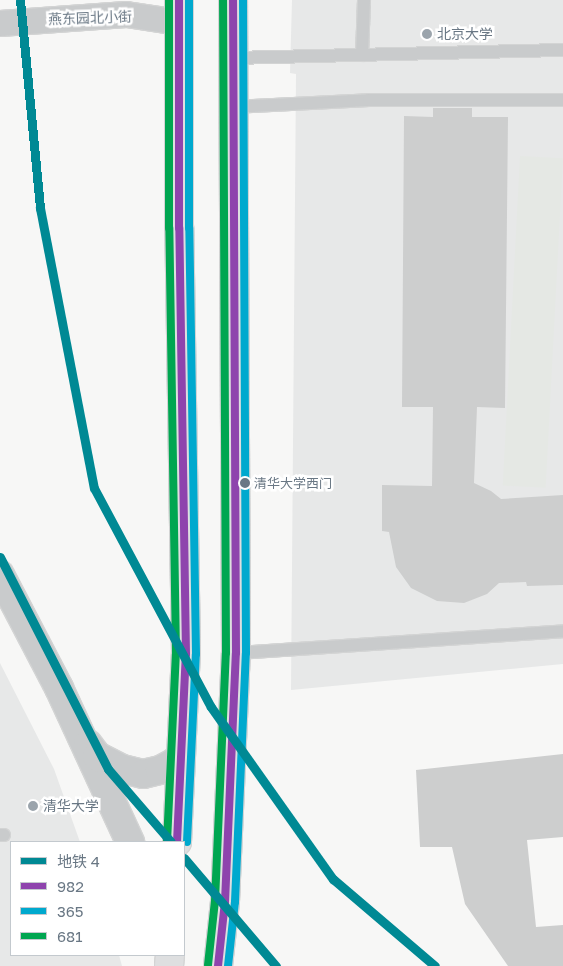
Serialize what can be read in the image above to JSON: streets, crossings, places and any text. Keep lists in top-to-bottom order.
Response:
{
  "streets": {
    "street": ["燕东园北小街"]
  },
  "places": ["北京大学", "清华大学西门", "清华大学"],
  "lines": [
    "metro line 4",
    "transit line 982",
    "transit line 365",
    "transit line 681"
  ],
  "legend": [
    "地铁 4",
    "982",
    "365",
    "681"
  ]
}
